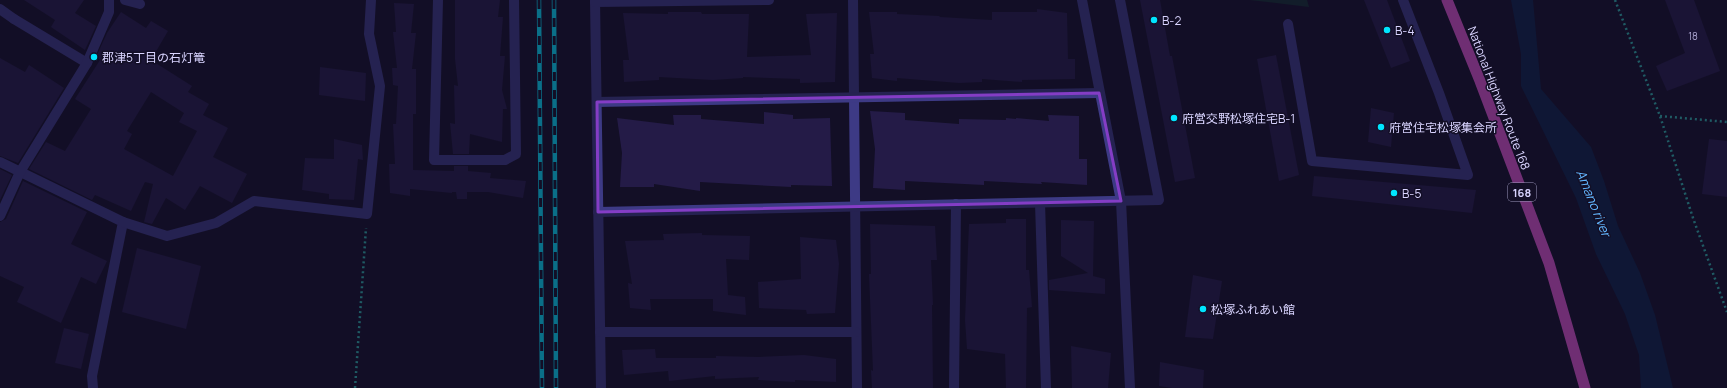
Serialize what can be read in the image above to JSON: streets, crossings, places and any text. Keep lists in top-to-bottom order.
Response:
{
  "streets": {
    "highway": ["National Highway Route 168", "168"]
  },
  "water": ["Amano river"],
  "places": [
    "B-2",
    "B-4",
    "郡津5丁目の石灯篭",
    "府営交野松塚住宅B-1",
    "府営住宅松塚集会所",
    "B-5",
    "松塚ふれあい館"
  ],
  "house_numbers": ["18"]
}
